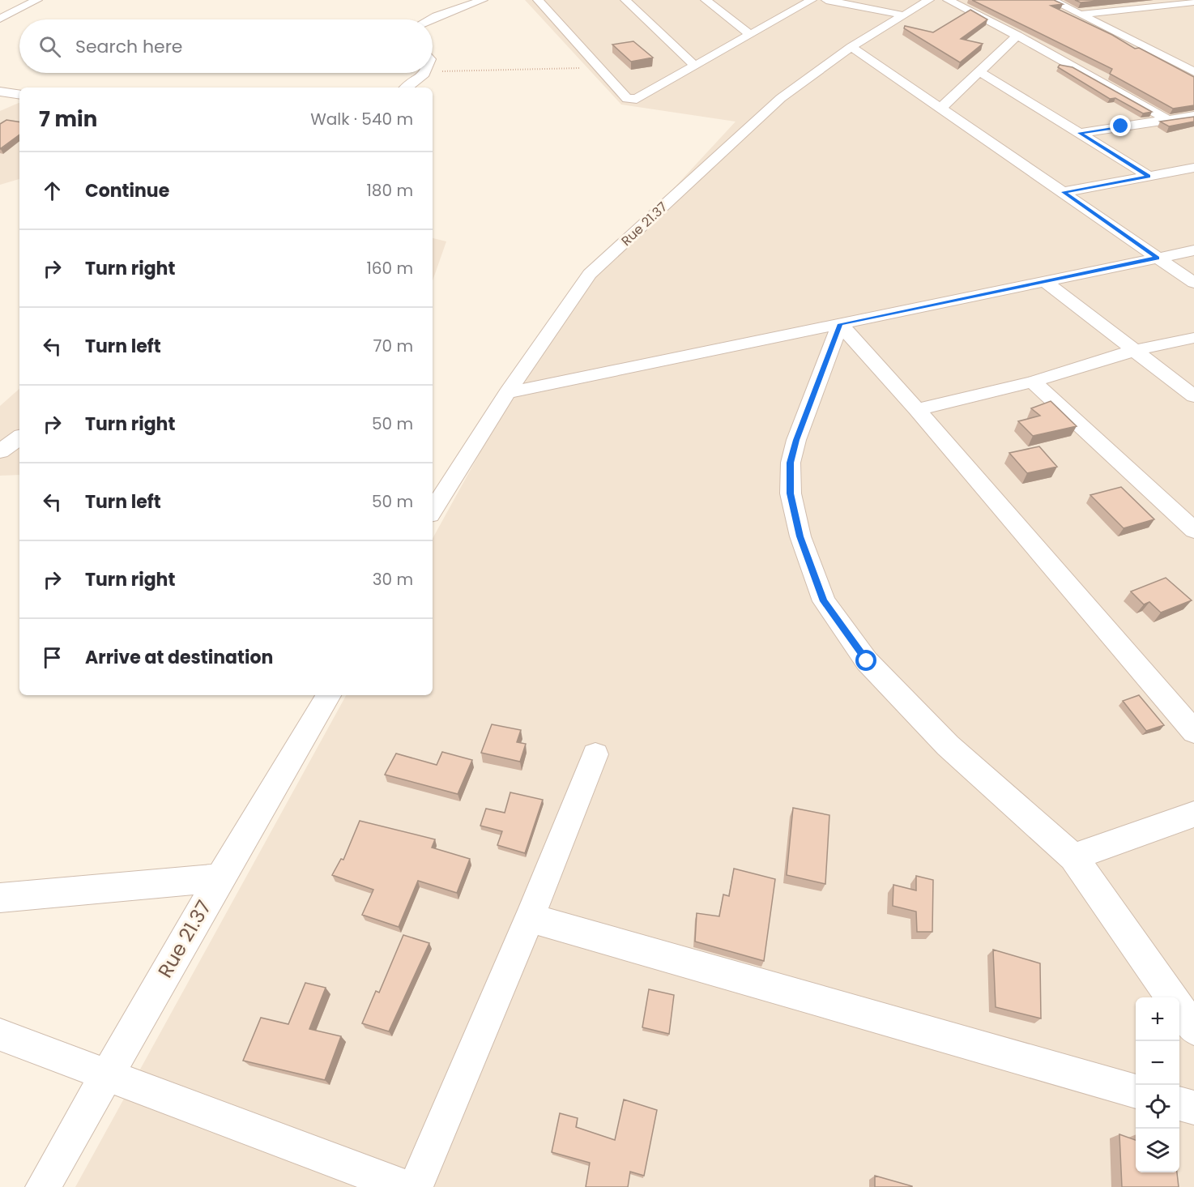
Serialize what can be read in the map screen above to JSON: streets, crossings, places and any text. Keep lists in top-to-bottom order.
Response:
{
  "streets": {
    "street": ["Rue 21.37"]
  },
  "page": {
    "search": "Search here",
    "heading": ["7 min", "Walk · 540 m"],
    "list": [
      ["Continue", "180 m"],
      ["Turn right", "160 m"],
      ["Turn left", "70 m"],
      ["Turn right", "50 m"],
      ["Turn left", "50 m"],
      ["Turn right", "30 m"],
      "Arrive at destination"
    ],
    "map_buttons": ["+", "−"]
  }
}
